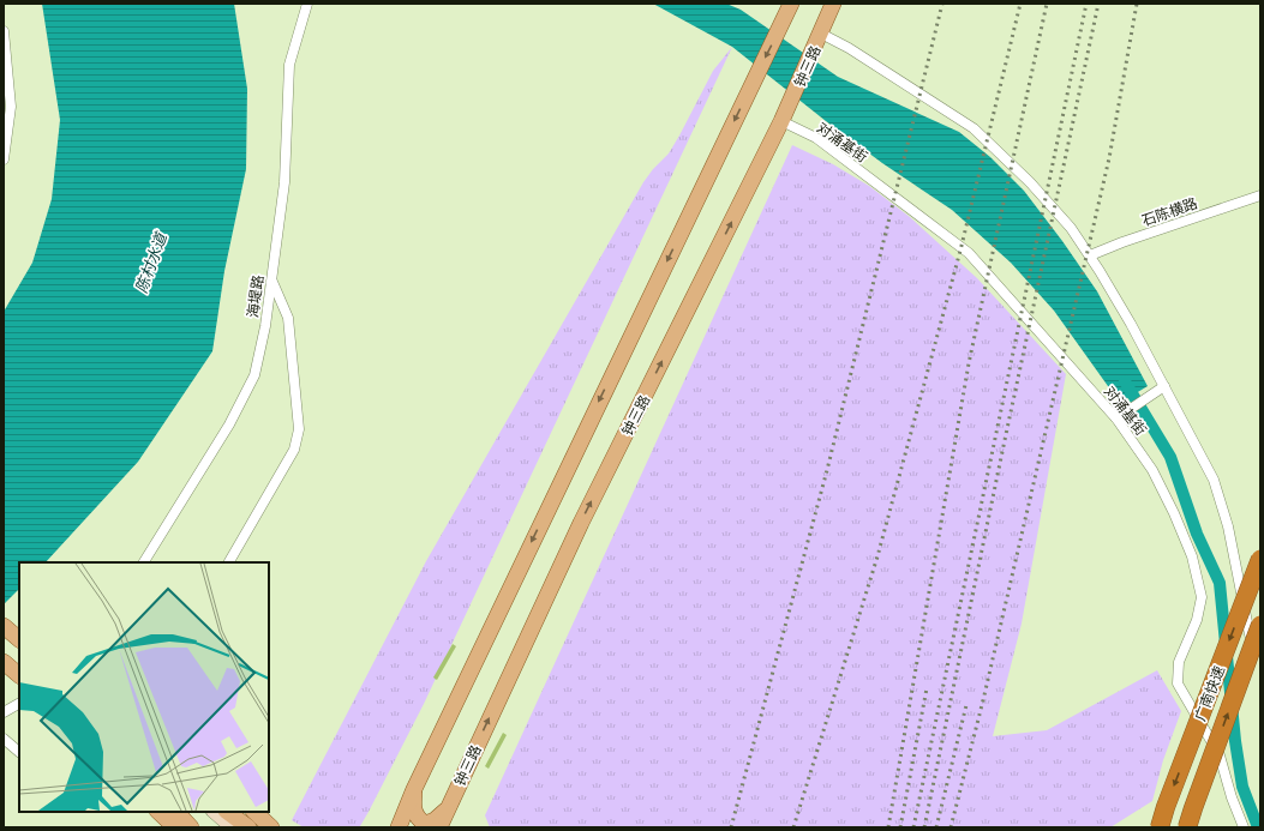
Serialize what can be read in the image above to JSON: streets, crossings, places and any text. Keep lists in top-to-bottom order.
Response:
{
  "streets": {
    "highway": ["广南快速"],
    "main road": ["钟三路"],
    "street": ["对涌基街", "石陈横路", "海堤路"]
  },
  "crossings": [
    ["钟三路", "对涌基街"]
  ],
  "water": ["陈村水道"]
}
